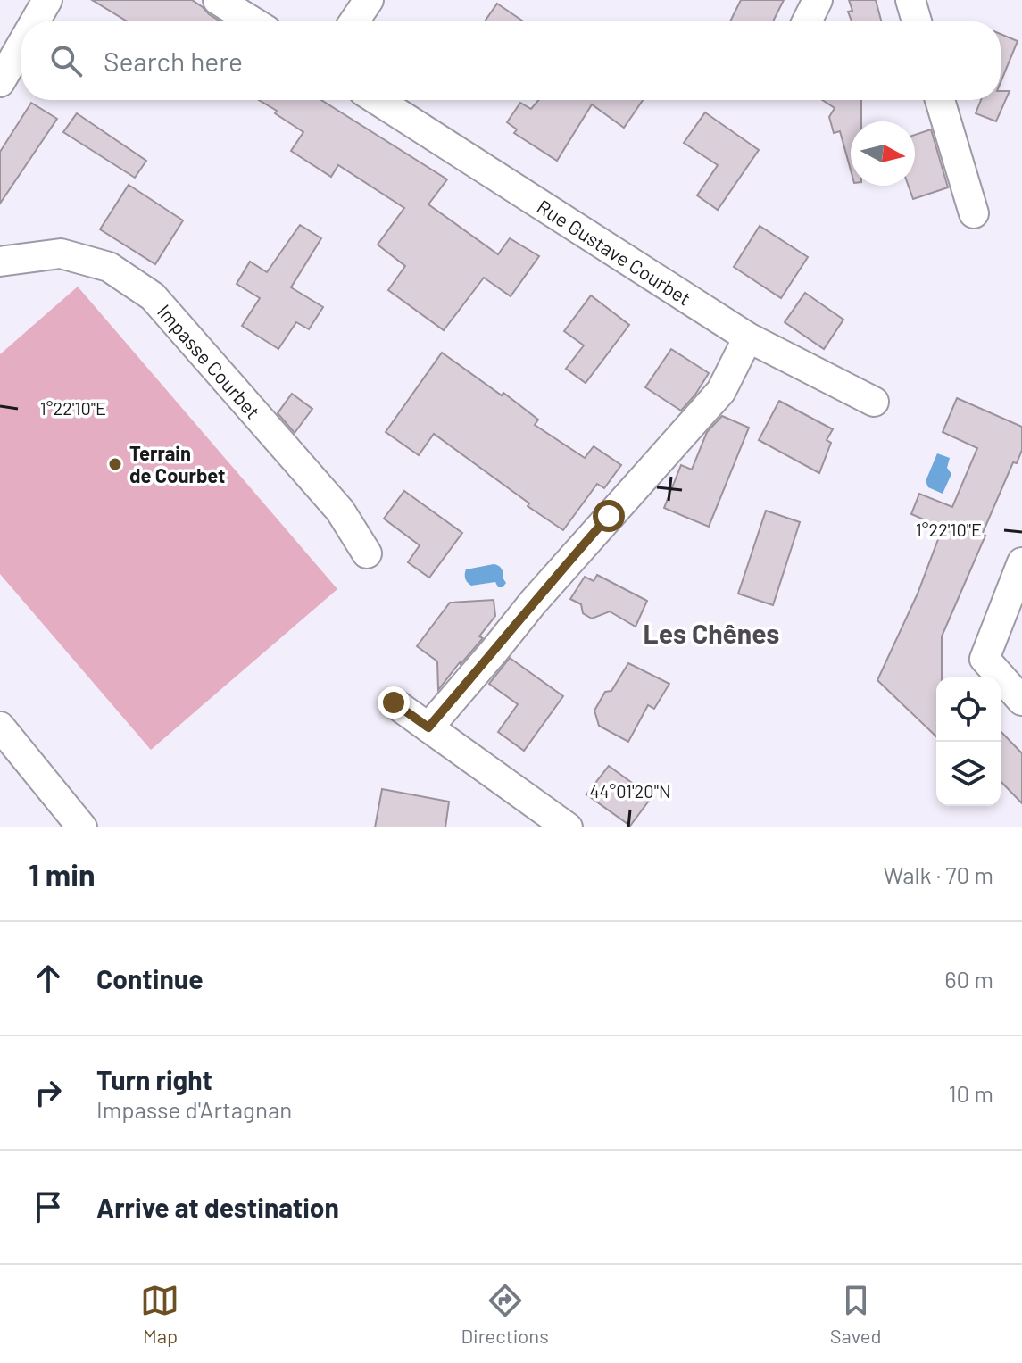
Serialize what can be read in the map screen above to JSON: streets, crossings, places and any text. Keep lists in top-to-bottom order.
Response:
{
  "streets": {
    "street": ["Rue Gustave Courbet", "Impasse Courbet"]
  },
  "districts": ["Les Chênes"],
  "places": ["Terrain de Courbet"],
  "north": "right",
  "page": {
    "search": "Search here",
    "heading": ["1 min", "Walk · 70 m"],
    "list": [
      ["Continue", "60 m"],
      ["Turn right", "Impasse d'Artagnan", "10 m"],
      "Arrive at destination"
    ],
    "nav": ["Map", "Directions", "Saved"]
  },
  "coordinates": ["1°22'10\"E", "44°01'20\"N"]
}
